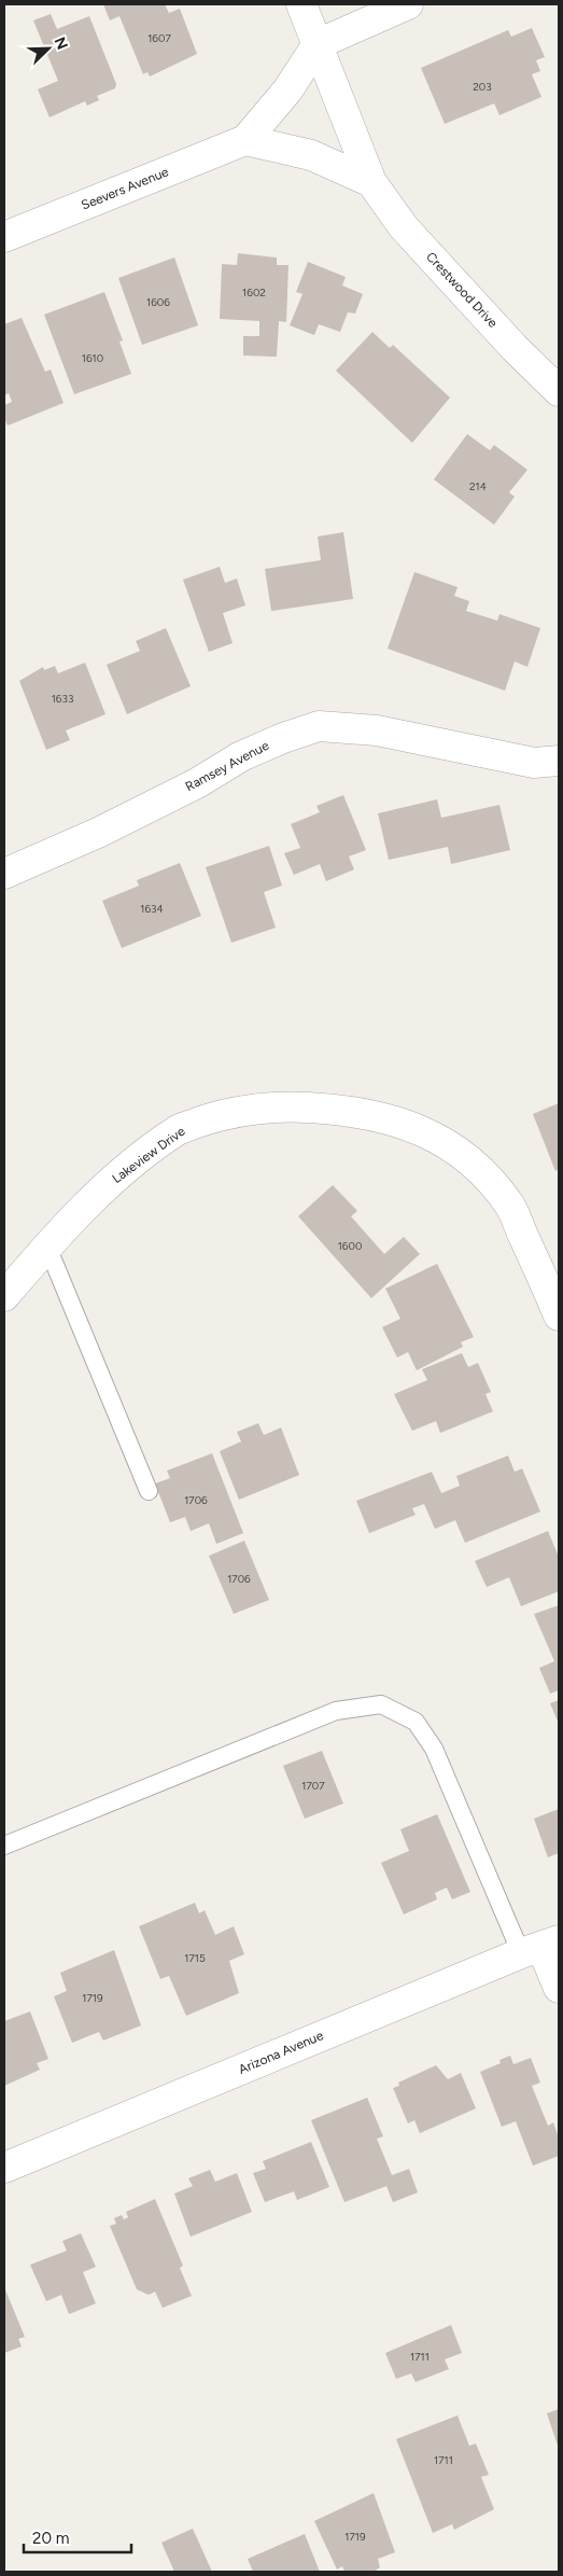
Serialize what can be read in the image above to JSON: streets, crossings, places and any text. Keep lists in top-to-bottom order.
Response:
{
  "streets": {
    "street": [
      "Seevers Avenue",
      "Crestwood Drive",
      "Ramsey Avenue",
      "Lakeview Drive",
      "Arizona Avenue"
    ]
  },
  "crossings": [
    ["Seevers Avenue", "Crestwood Drive"]
  ],
  "house_numbers": [
    "1607",
    "203",
    "1602",
    "1606",
    "1610",
    "214",
    "1633",
    "1634",
    "1600",
    "1706",
    "1706",
    "1707",
    "1715",
    "1719",
    "1711",
    "1711",
    "1719"
  ],
  "scale_bar": "20 m",
  "north": "top right"
}
